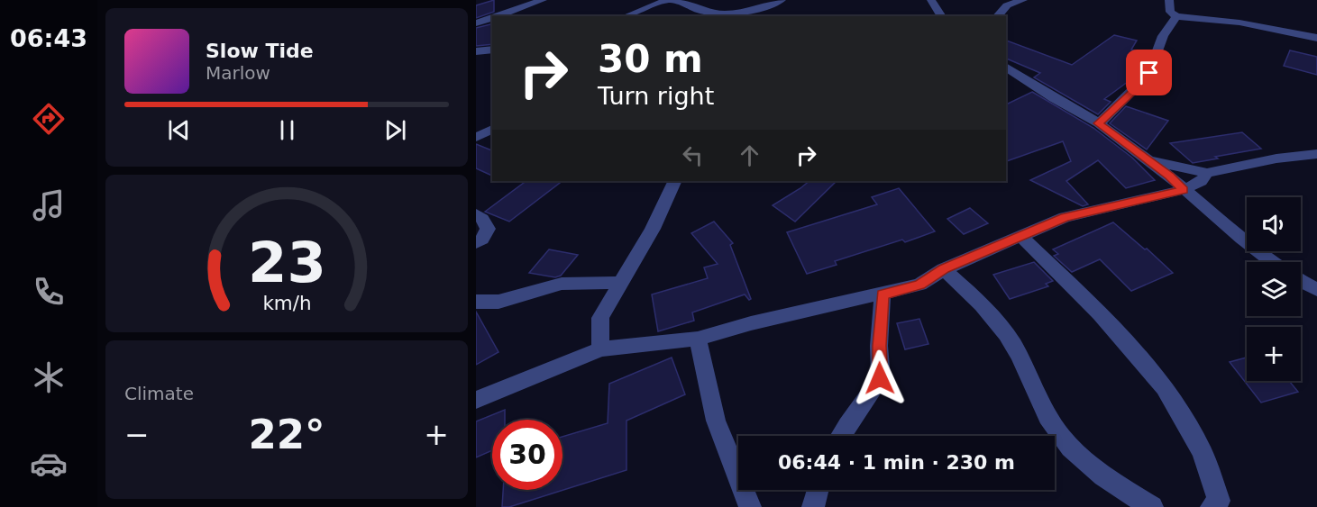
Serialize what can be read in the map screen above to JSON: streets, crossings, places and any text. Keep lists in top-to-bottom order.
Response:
{
  "page": {
    "tabs": "06:43",
    "turn": ["30 m", "Turn right"],
    "song": ["Slow Tide", "Marlow"],
    "map_buttons": "+",
    "tile": "Climate",
    "heat": ["−", "22°", "+"],
    "limit": "30",
    "trip": "06:44 · 1 min · 230 m",
    "gauge": ["23", "km/h"]
  }
}
